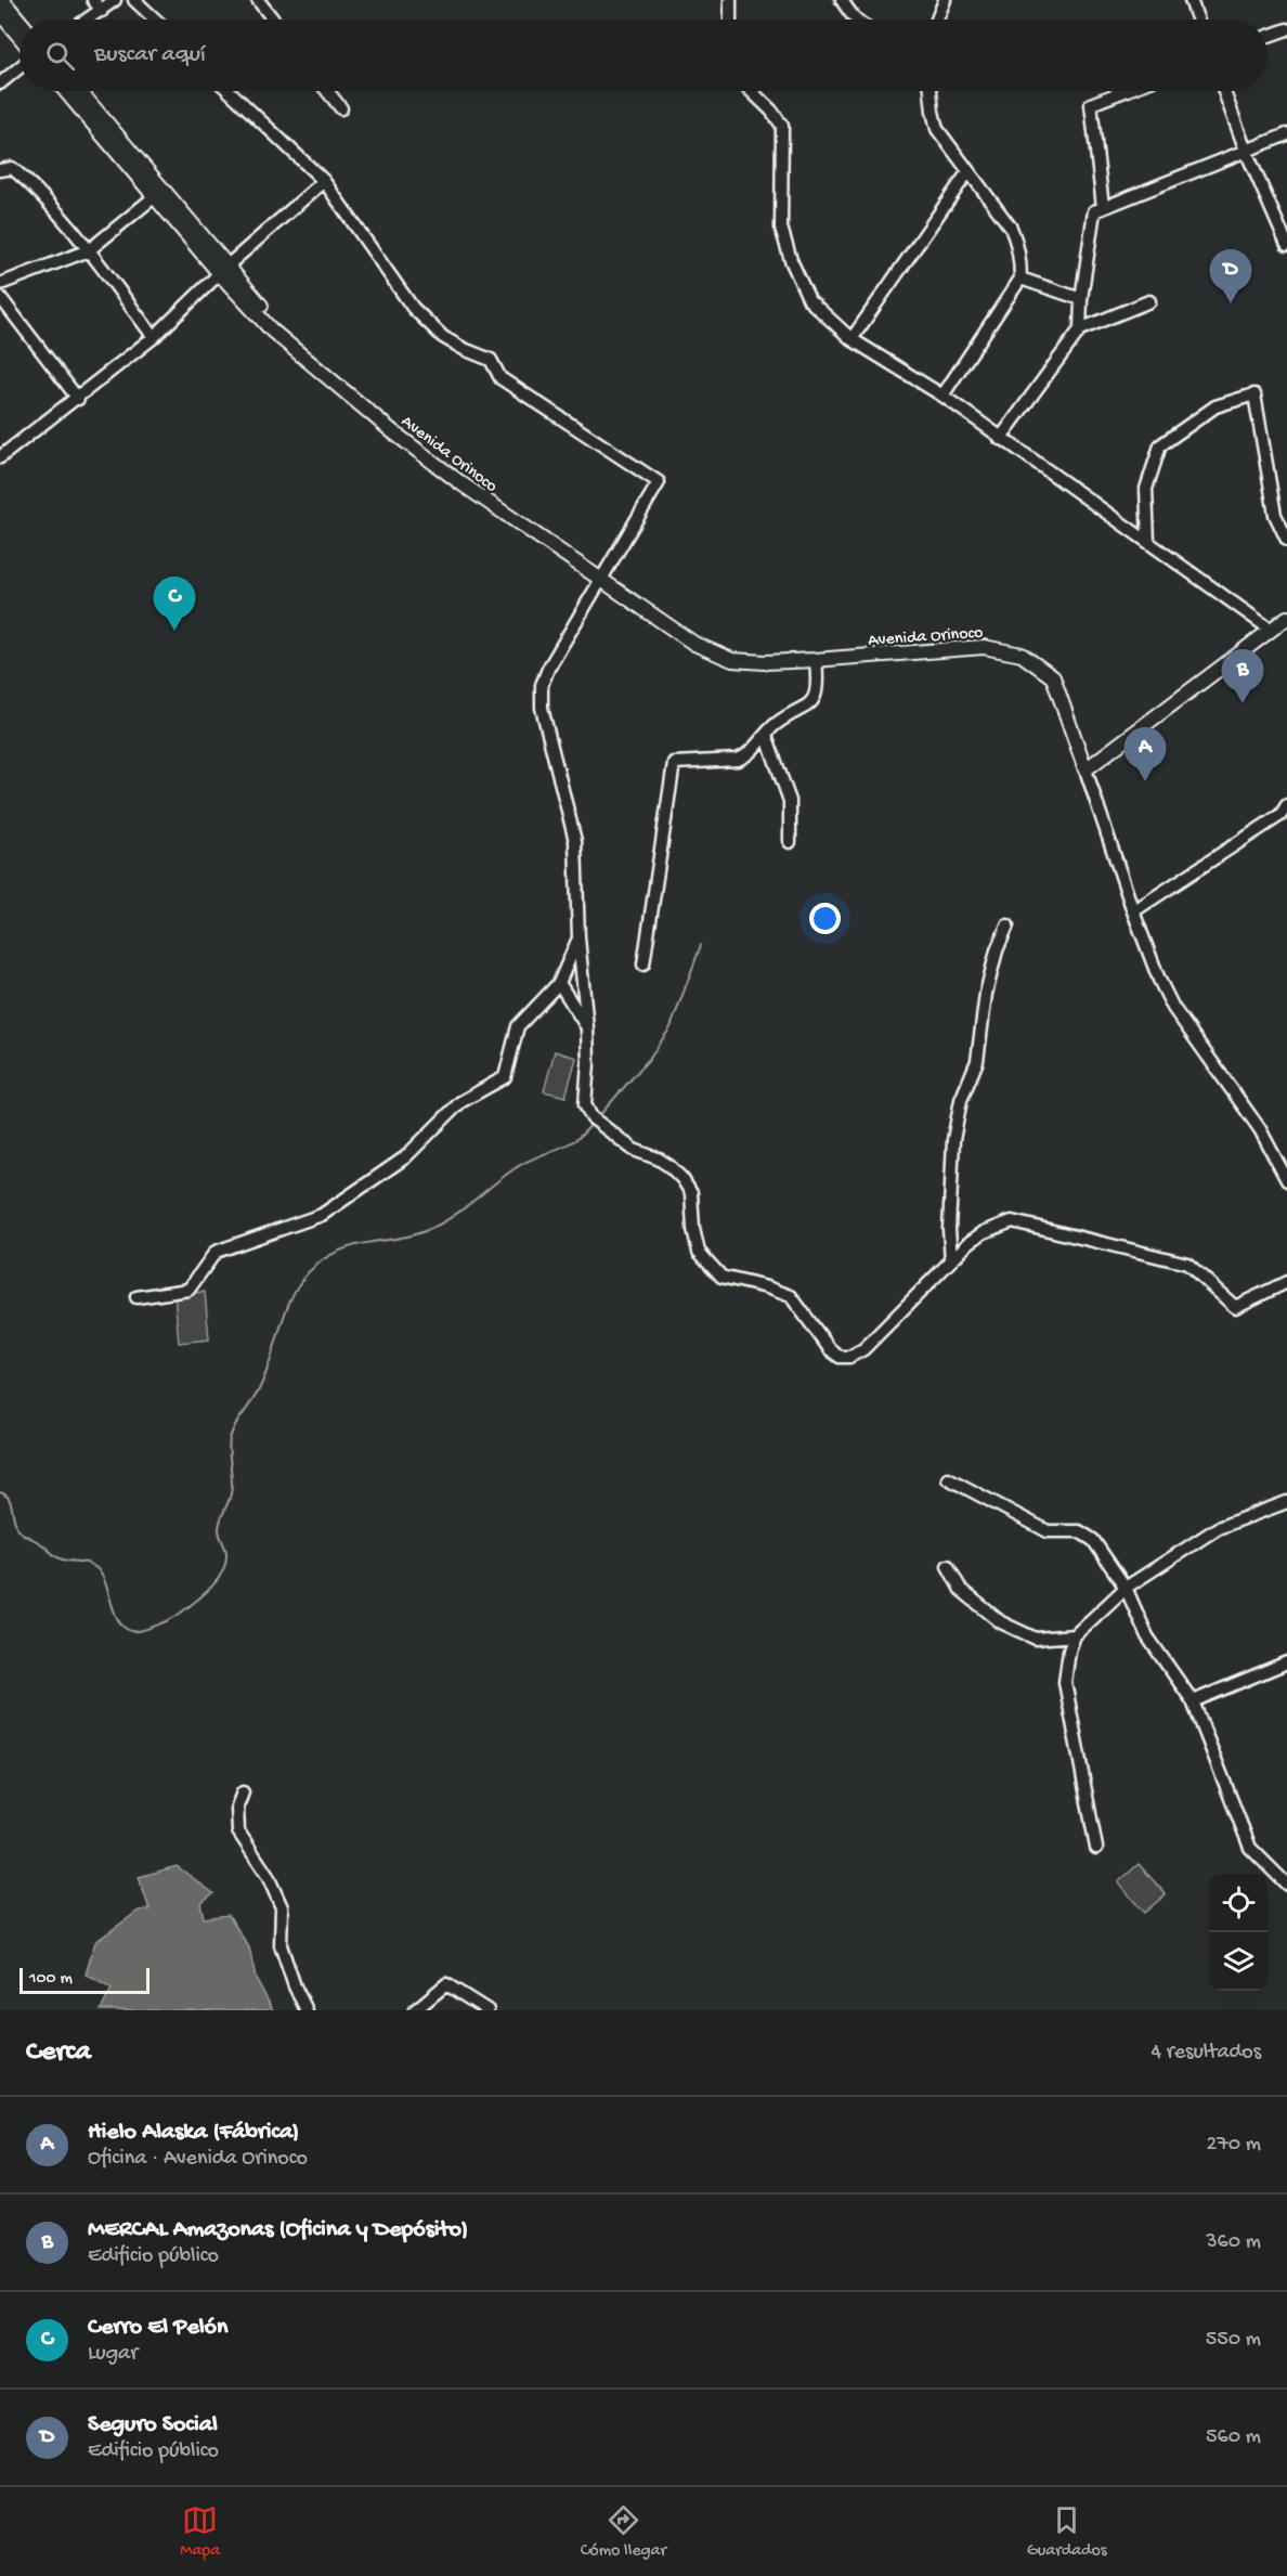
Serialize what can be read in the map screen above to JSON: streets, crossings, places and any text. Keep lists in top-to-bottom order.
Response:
{
  "streets": {
    "main road": ["Avenida Orinoco"]
  },
  "scale_bar": "100 m",
  "page": {
    "search": "Buscar aquí",
    "pins": [
      "D",
      "C",
      "B",
      "A"
    ],
    "scale": "100 m",
    "heading": ["Cerca", "4 resultados"],
    "list": [
      {
        "mark": "A",
        "name": "Hielo Alaska (Fábrica)",
        "note": "Oficina · Avenida Orinoco",
        "value": "270 m"
      },
      {
        "mark": "B",
        "name": "MERCAL Amazonas (Oficina y Depósito)",
        "note": "Edificio público",
        "value": "360 m"
      },
      {
        "mark": "C",
        "name": "Cerro El Pelón",
        "note": "Lugar",
        "value": "550 m"
      },
      {
        "mark": "D",
        "name": "Seguro Social",
        "note": "Edificio público",
        "value": "560 m"
      }
    ],
    "nav": ["Mapa", "Cómo llegar", "Guardados"]
  }
}
